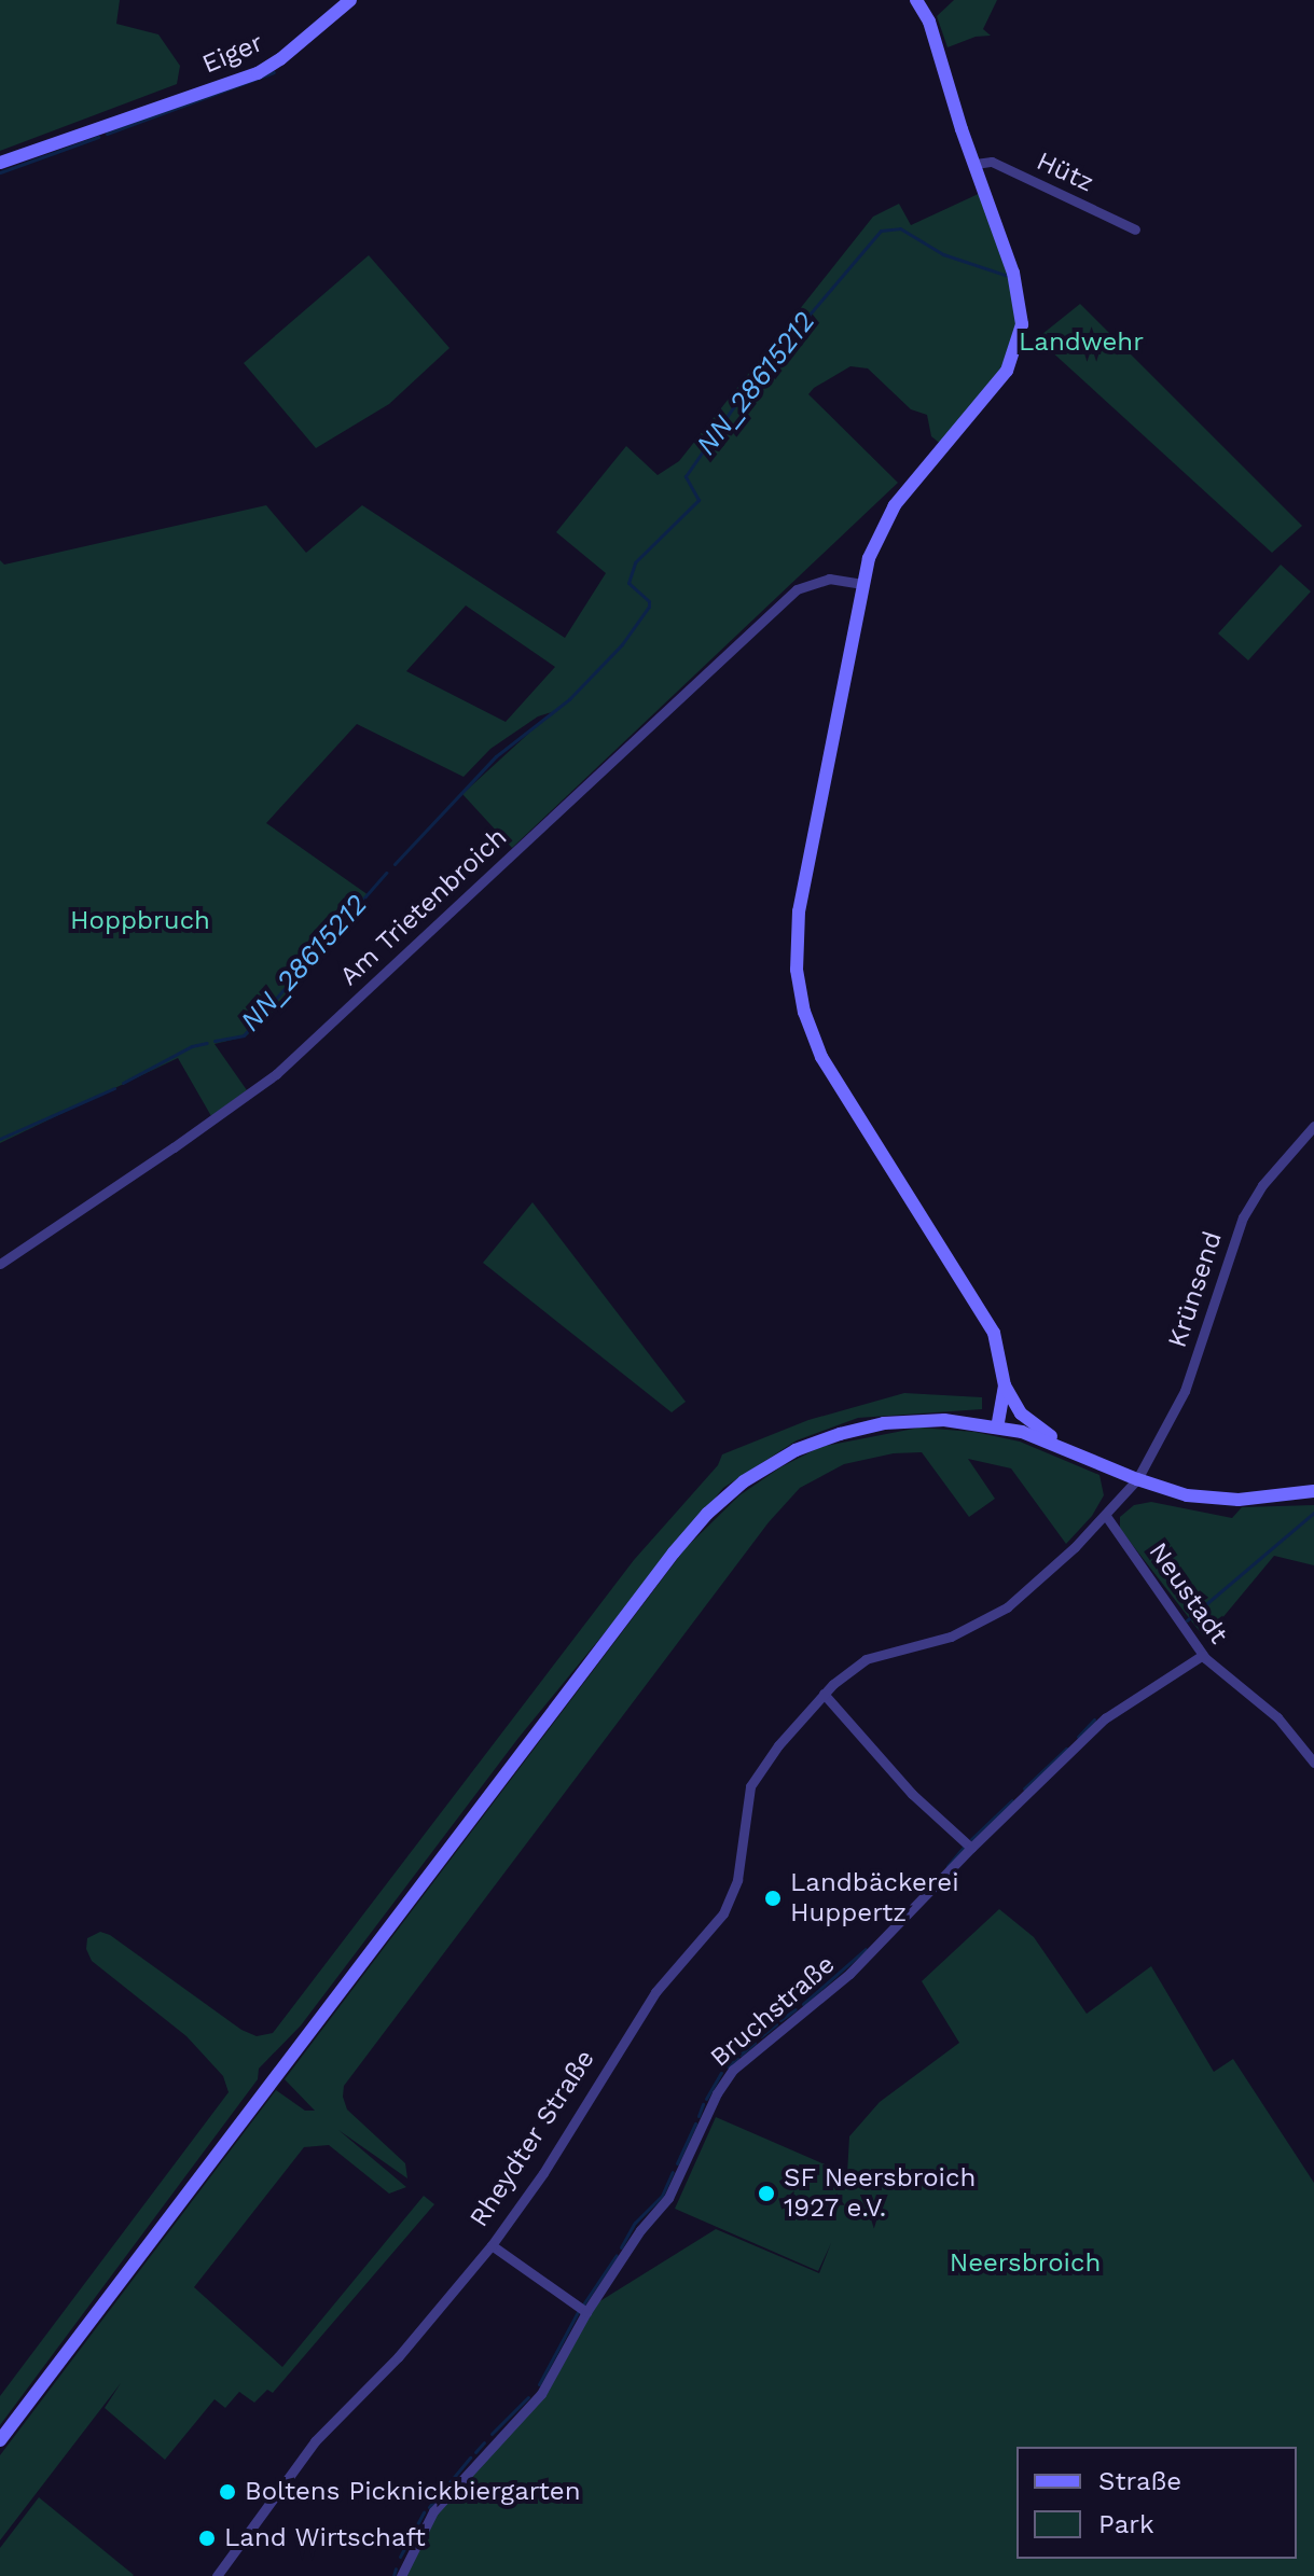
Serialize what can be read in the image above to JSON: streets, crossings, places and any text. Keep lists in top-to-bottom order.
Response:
{
  "streets": {
    "main road": ["Eiger"],
    "street": [
      "Hütz",
      "Am Trietenbroich",
      "Krünsend",
      "Neustadt",
      "Bruchstraße",
      "Rheydter Straße"
    ]
  },
  "crossings": [
    ["Krünsend", "Rheydter Straße"],
    ["Neustadt", "Bruchstraße"],
    ["Neustadt", "Rheydter Straße"]
  ],
  "water": ["NN_28615212"],
  "parks": ["Landwehr", "Hoppbruch", "Neersbroich"],
  "places": [
    "Landbäckerei Huppertz",
    "SF Neersbroich 1927 e.V.",
    "Boltens Picknickbiergarten",
    "Land Wirtschaft"
  ],
  "legend": ["Straße", "Park"]
}
